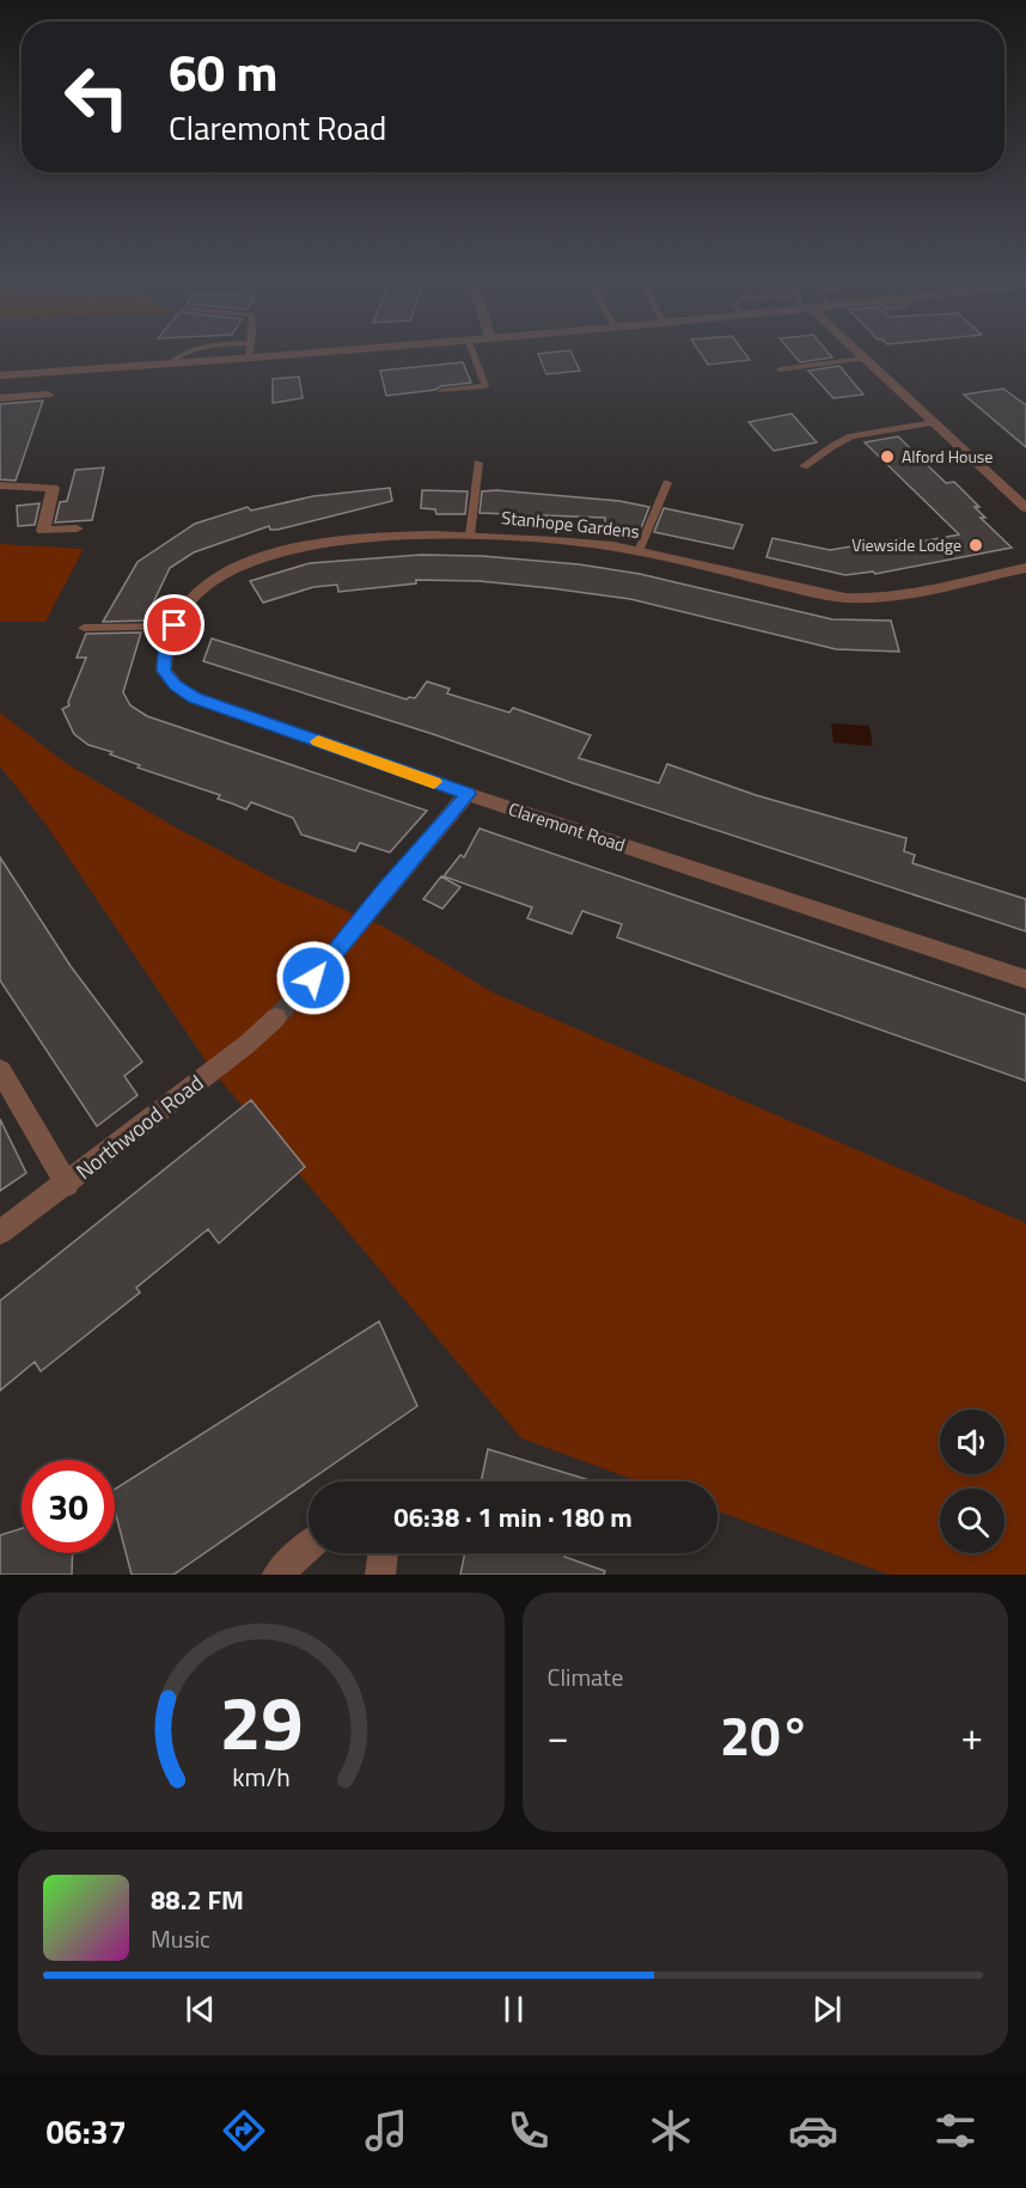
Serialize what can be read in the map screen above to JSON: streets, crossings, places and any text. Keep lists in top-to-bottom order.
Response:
{
  "streets": {
    "street": ["Stanhope Gardens", "Claremont Road", "Northwood Road"]
  },
  "crossings": [
    ["Stanhope Gardens", "Claremont Road"]
  ],
  "places": ["Alford House", "Viewside Lodge"],
  "page": {
    "turn": ["60 m", "Claremont Road"],
    "limit": "30",
    "trip": "06:38 · 1 min · 180 m",
    "tile": "Climate",
    "heat": ["−", "20°", "+"],
    "song": ["88.2 FM", "Music"],
    "tabs": "06:37",
    "gauge": ["29", "km/h"]
  }
}
